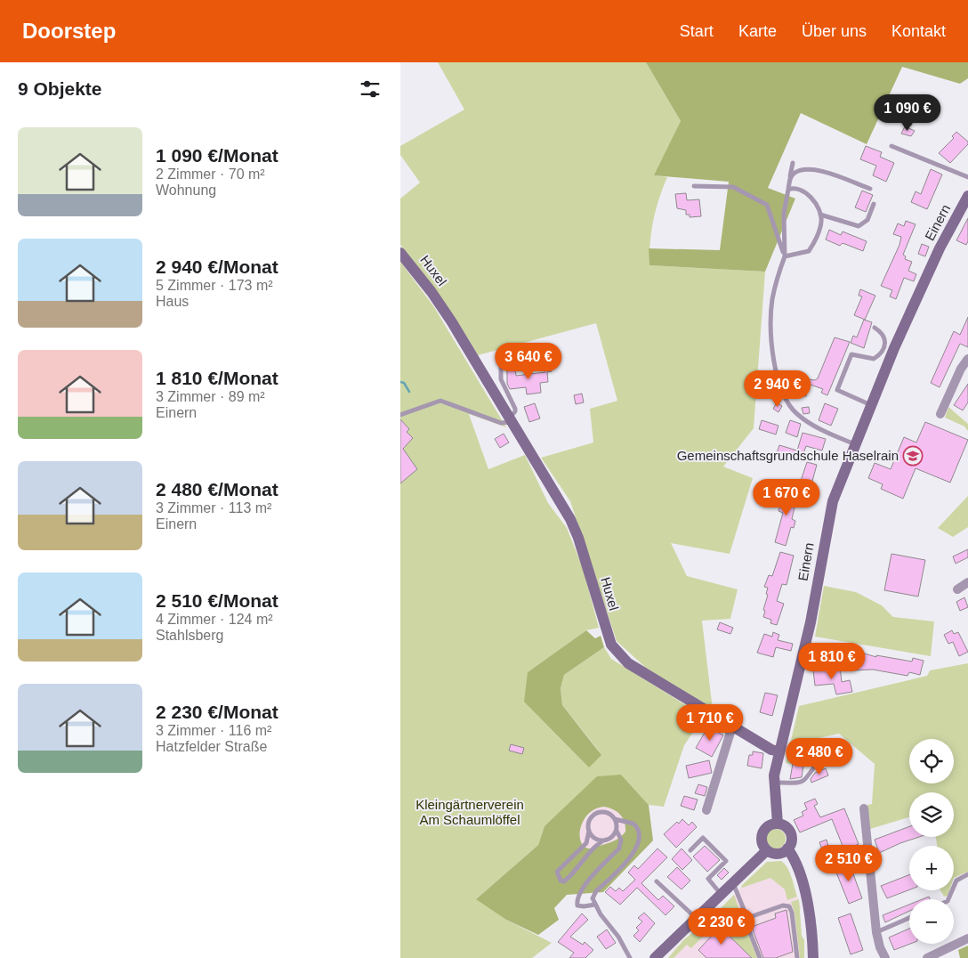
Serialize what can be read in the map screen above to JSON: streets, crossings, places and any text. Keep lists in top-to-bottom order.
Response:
{
  "streets": {
    "main road": ["Einern", "Huxel"]
  },
  "crossings": [
    ["Einern", "Huxel"]
  ],
  "parks": ["Kleingärtnerverein Am Schaumlöffel"],
  "places": {
    "school or university": ["Gemeinschaftsgrundschule Haselrain"]
  },
  "page": {
    "header": "Doorstep",
    "nav": [
      "Start",
      "Karte",
      "Über uns",
      "Kontakt"
    ],
    "heading": "9 Objekte",
    "price": [
      "1 090 €",
      "3 640 €",
      "2 940 €",
      "1 670 €",
      "1 810 €",
      "1 710 €",
      "2 480 €",
      "2 510 €",
      "2 230 €"
    ],
    "list": [
      {
        "name": "1 090 €/Monat",
        "note": "2 Zimmer · 70 m² · Wohnung"
      },
      {
        "name": "2 940 €/Monat",
        "note": "5 Zimmer · 173 m² · Haus"
      },
      {
        "name": "1 810 €/Monat",
        "note": "3 Zimmer · 89 m² · Einern"
      },
      {
        "name": "2 480 €/Monat",
        "note": "3 Zimmer · 113 m² · Einern"
      },
      {
        "name": "2 510 €/Monat",
        "note": "4 Zimmer · 124 m² · Stahlsberg"
      },
      {
        "name": "2 230 €/Monat",
        "note": "3 Zimmer · 116 m² · Hatzfelder Straße"
      }
    ],
    "map_buttons": ["+", "−"]
  }
}
